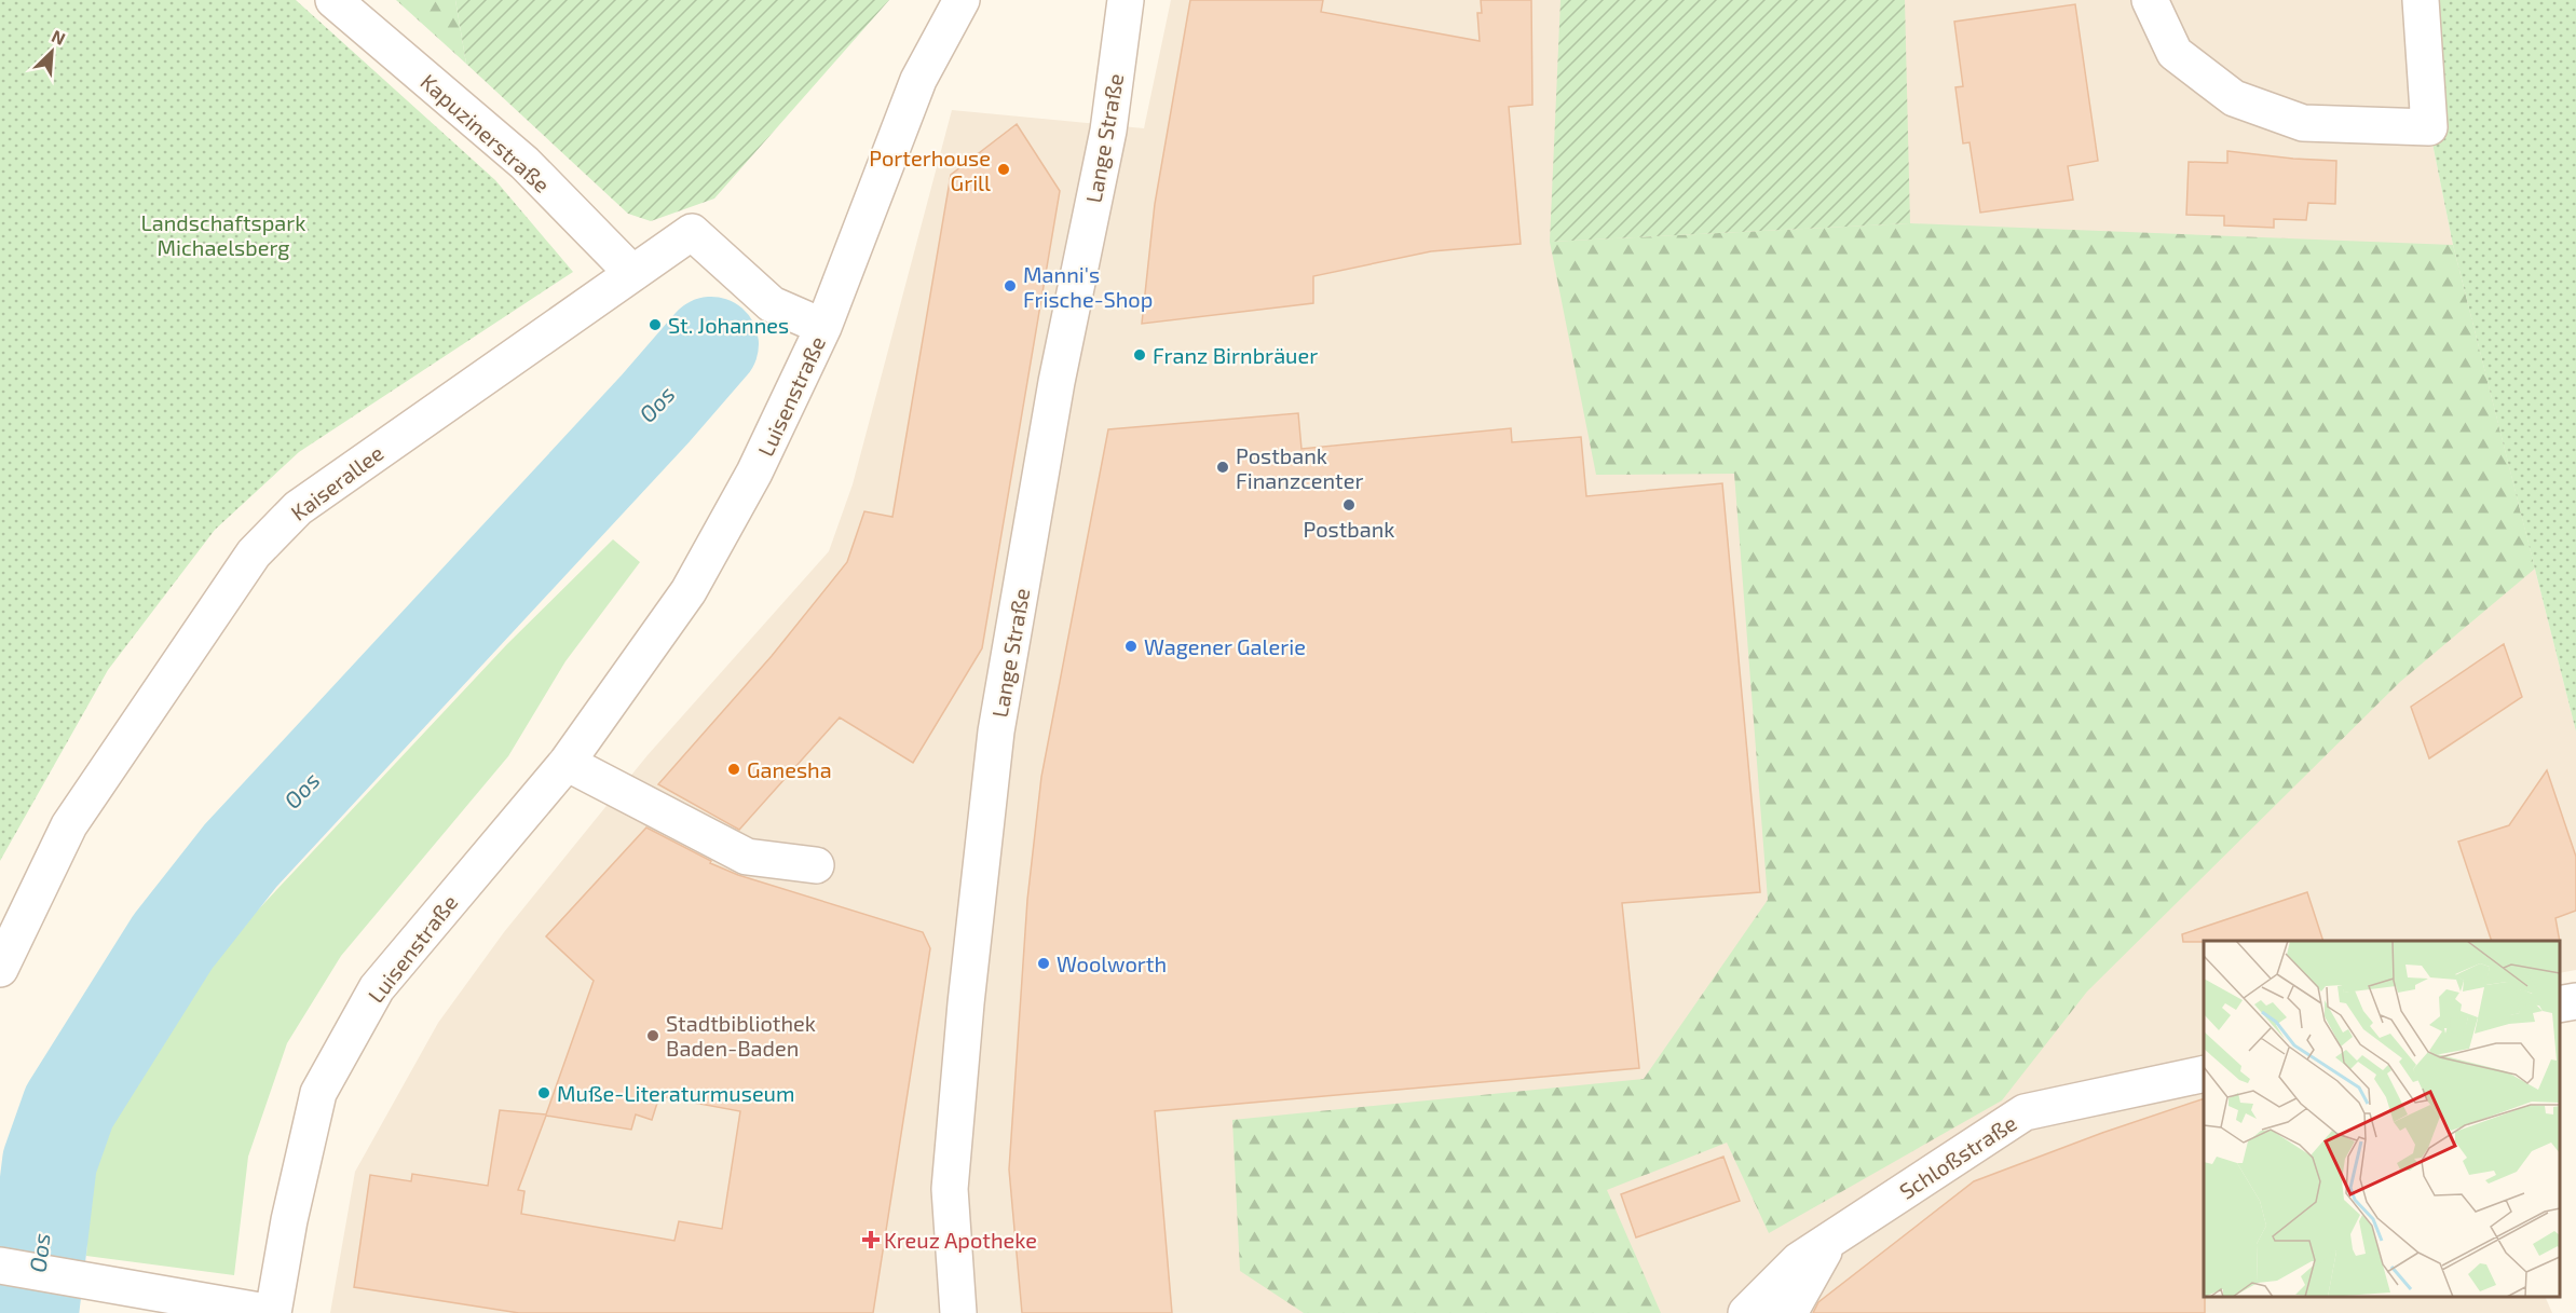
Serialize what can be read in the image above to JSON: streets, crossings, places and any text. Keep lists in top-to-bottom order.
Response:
{
  "streets": {
    "street": [
      "Kapuzinerstraße",
      "Lange Straße",
      "Luisenstraße",
      "Kaiserallee",
      "Schloßstraße"
    ]
  },
  "crossings": [
    ["Kapuzinerstraße", "Kaiserallee"],
    ["Luisenstraße", "Kaiserallee"]
  ],
  "water": ["Oos"],
  "parks": ["Landschaftspark Michaelsberg"],
  "places": {
    "other": [
      "Porterhouse Grill",
      "Manni's Frische-Shop",
      "St. Johannes",
      "Franz Birnbräuer",
      "Postbank Finanzcenter",
      "Postbank",
      "Wagener Galerie",
      "Ganesha",
      "Woolworth",
      "Stadtbibliothek Baden-Baden",
      "Muße-Literaturmuseum"
    ],
    "health": ["Kreuz Apotheke"]
  },
  "north": "top right"
}
